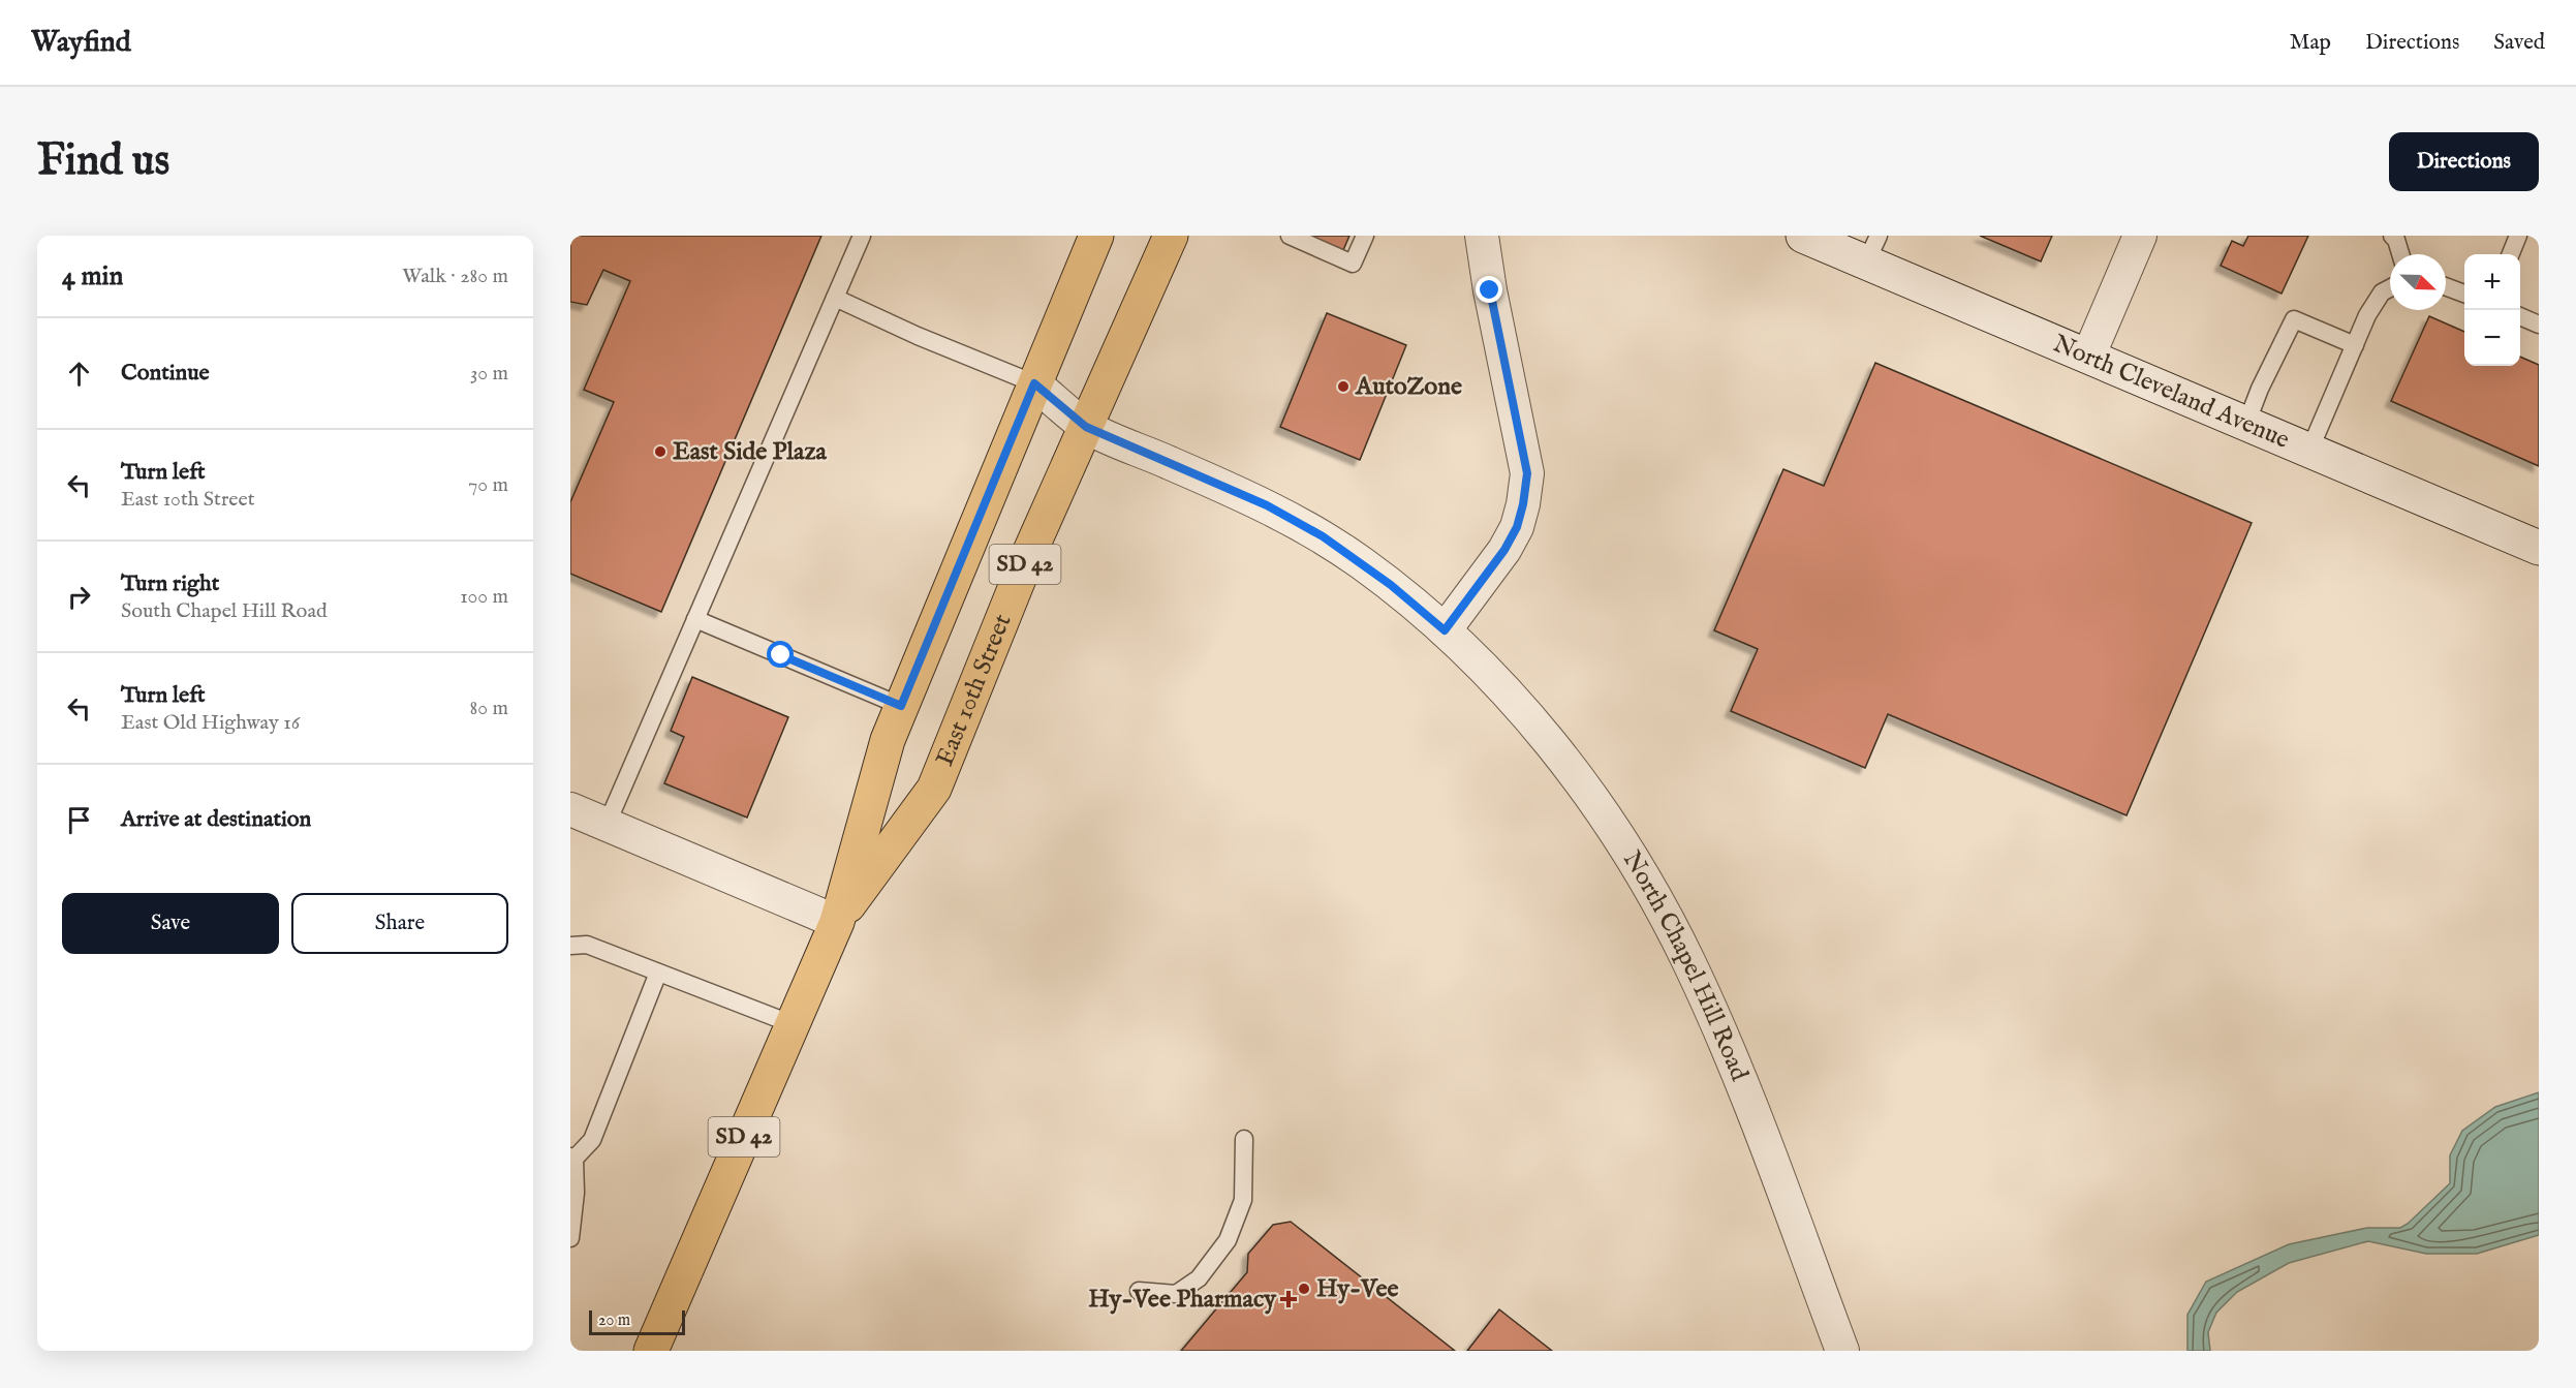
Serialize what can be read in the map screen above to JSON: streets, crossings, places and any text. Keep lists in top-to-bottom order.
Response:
{
  "streets": {
    "main road": ["SD 42", "East 10th Street"],
    "street": ["North Cleveland Avenue", "North Chapel Hill Road"]
  },
  "crossings": [
    ["East 10th Street", "North Chapel Hill Road"]
  ],
  "places": {
    "other": ["AutoZone", "East Side Plaza", "Hy-Vee"],
    "health": ["Hy-Vee Pharmacy"]
  },
  "scale_bar": "20 m",
  "north": "bottom right",
  "page": {
    "header": "Wayfind",
    "nav": ["Map", "Directions", "Saved"],
    "buttons": [
      "Directions",
      ["Save", "Share"]
    ],
    "title": "Find us",
    "heading": ["4 min", "Walk · 280 m"],
    "map_buttons": ["+", "−"],
    "list": [
      ["Continue", "30 m"],
      ["Turn left", "East 10th Street", "70 m"],
      ["Turn right", "South Chapel Hill Road", "100 m"],
      ["Turn left", "East Old Highway 16", "80 m"],
      "Arrive at destination"
    ],
    "scale": "20 m"
  }
}
